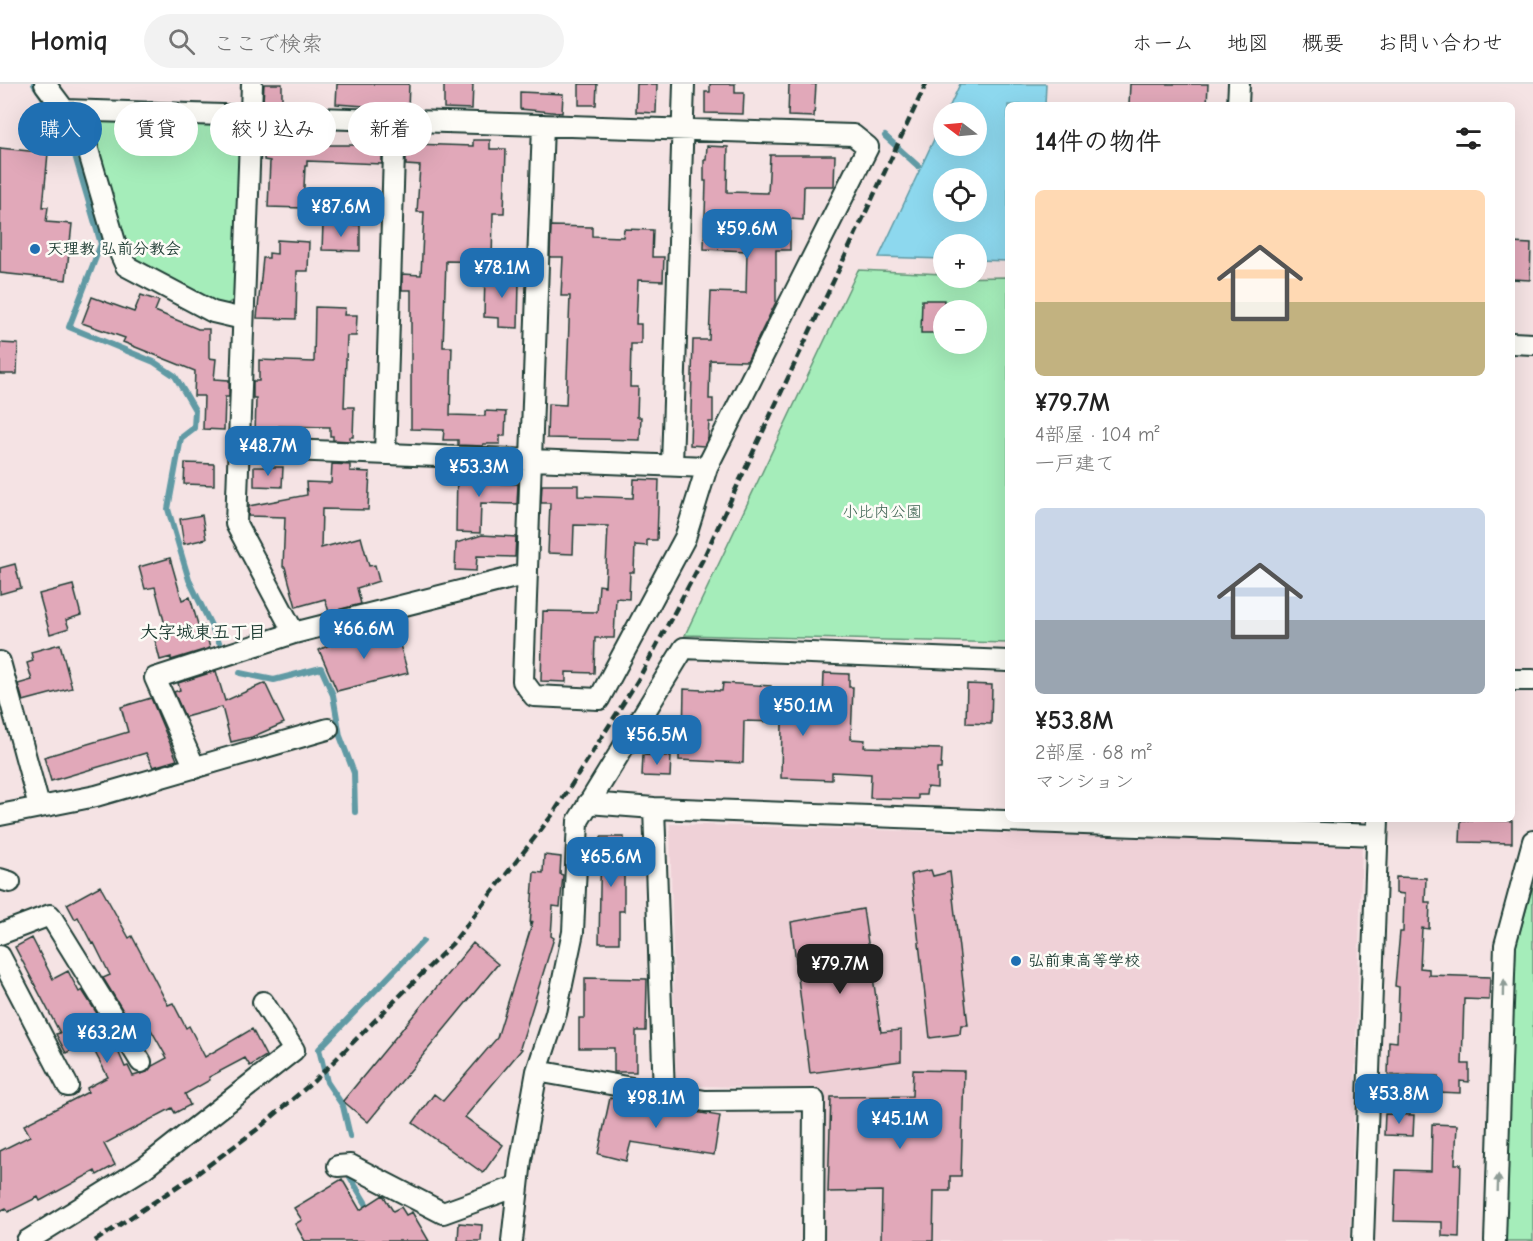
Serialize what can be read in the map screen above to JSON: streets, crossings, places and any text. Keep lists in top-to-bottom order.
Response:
{
  "districts": ["大字城東五丁目"],
  "parks": ["小比内公園"],
  "places": ["天理教 弘前分教会", "弘前東高等学校"],
  "north": "left",
  "page": {
    "header": "Homiq",
    "search": "ここで検索",
    "nav": [
      "ホーム",
      "地図",
      "概要",
      "お問い合わせ"
    ],
    "map_buttons": ["+", "−"],
    "chip": [
      "購入",
      "賃貸",
      "絞り込み",
      "新着"
    ],
    "heading": "14件の物件",
    "list": [
      {
        "name": "¥79.7M",
        "note": "4部屋 · 104 m² · 一戸建て"
      },
      {
        "name": "¥53.8M",
        "note": "2部屋 · 68 m² · マンション"
      }
    ],
    "price": [
      "¥87.6M",
      "¥59.6M",
      "¥78.1M",
      "¥48.7M",
      "¥53.3M",
      "¥66.6M",
      "¥50.1M",
      "¥56.5M",
      "¥65.6M",
      "¥79.7M",
      "¥63.2M",
      "¥53.8M",
      "¥98.1M",
      "¥45.1M"
    ]
  }
}
